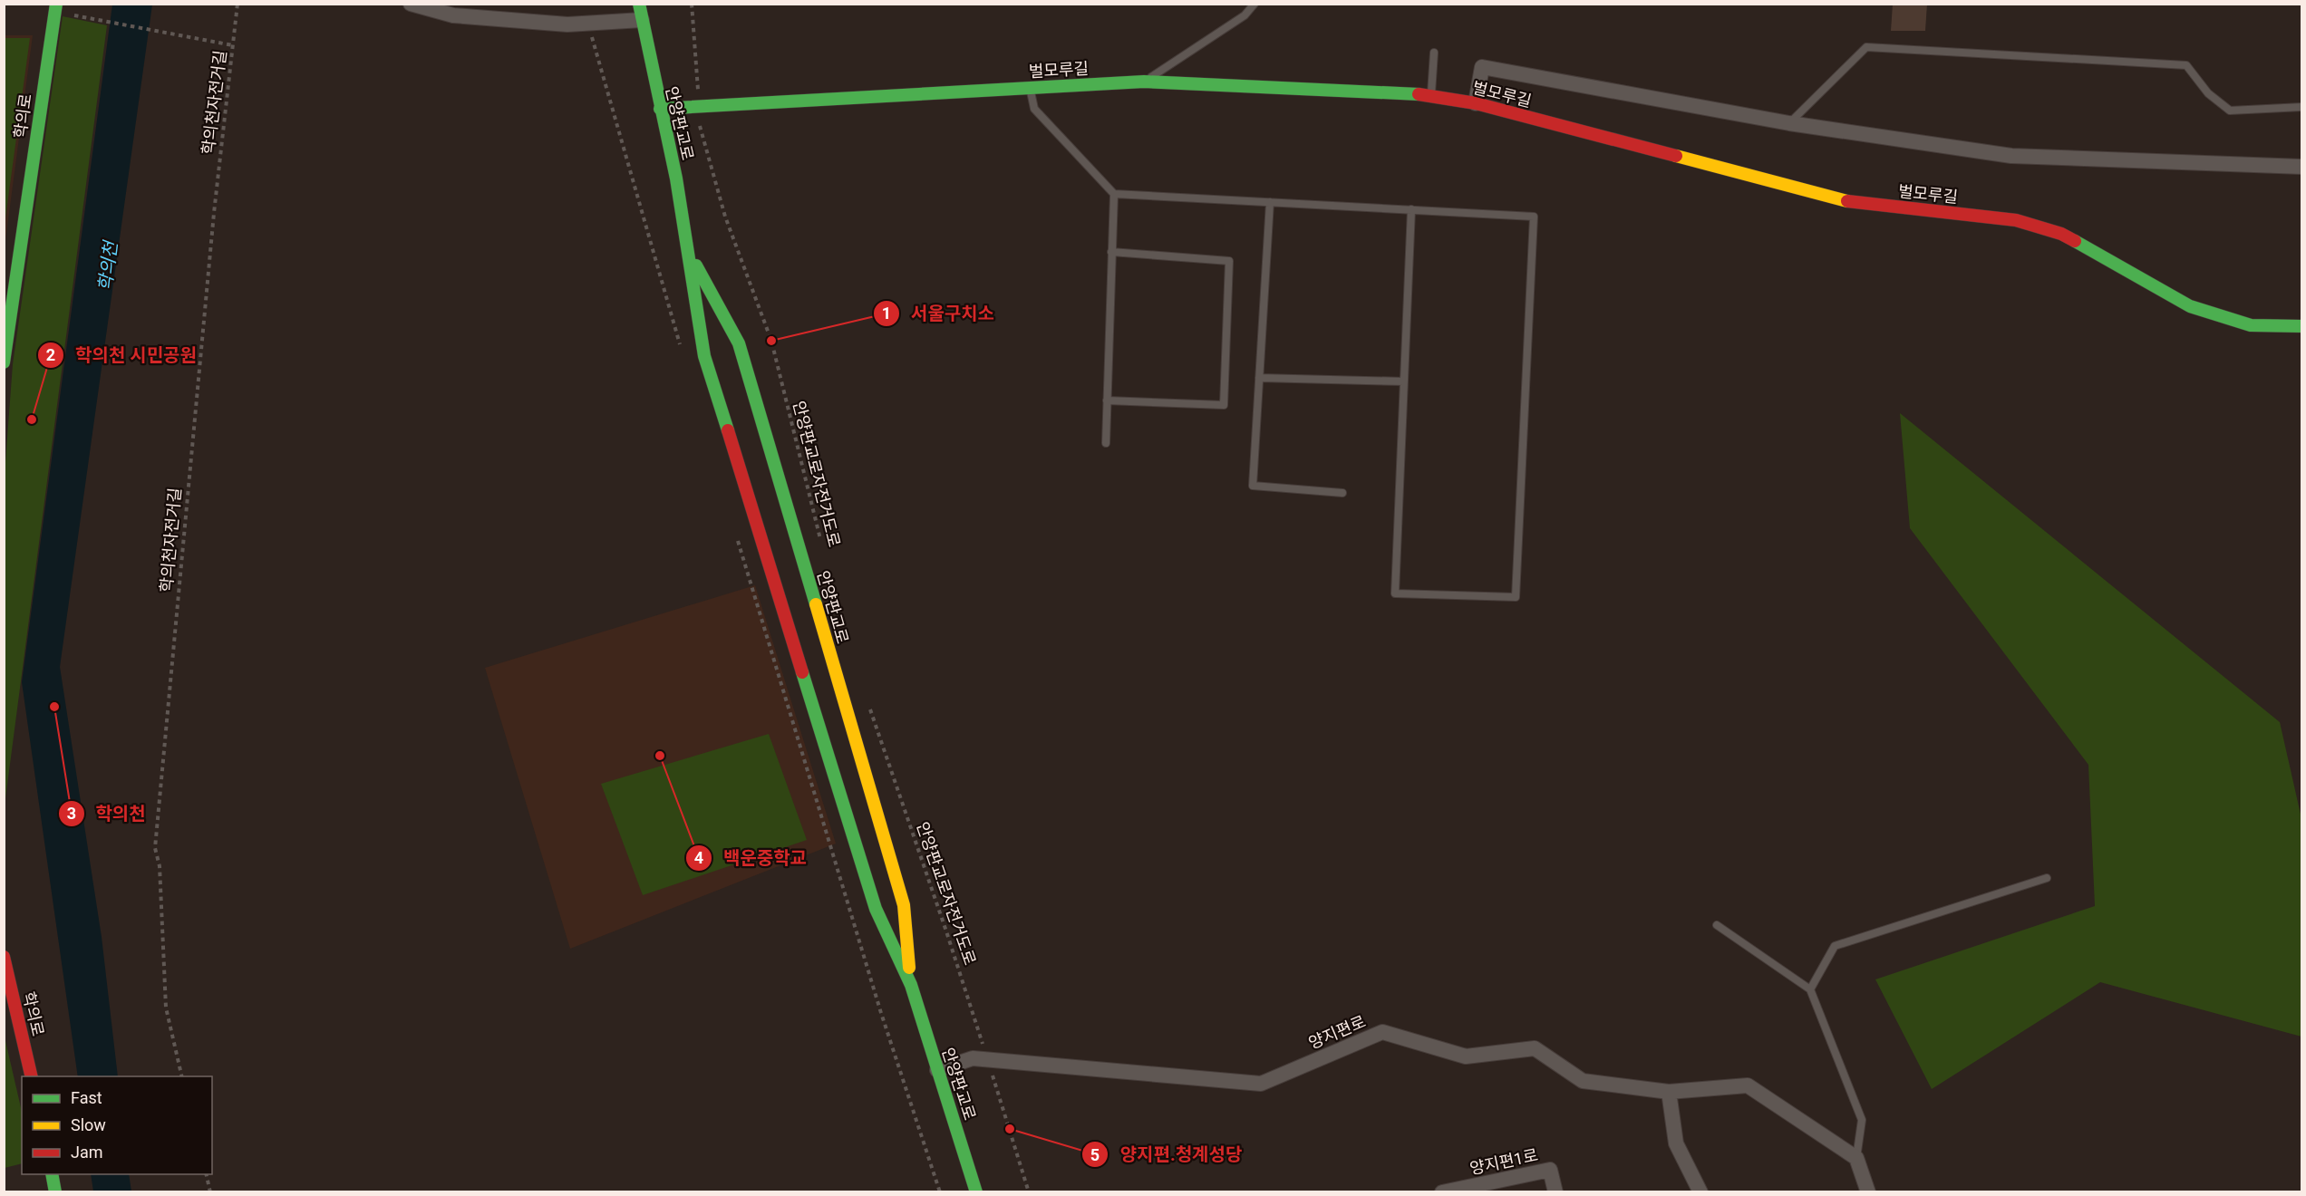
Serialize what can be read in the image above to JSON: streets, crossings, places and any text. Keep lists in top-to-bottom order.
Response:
{
  "streets": {
    "street": [
      "벌모루길",
      "학의로",
      "안양판교로",
      "양지편로",
      "양지편1로"
    ],
    "path": ["학의천자전거길", "안양판교로자전거도로"]
  },
  "crossings": [
    ["벌모루길", "안양판교로"],
    ["벌모루길", "안양판교로자전거도로"],
    ["안양판교로", "양지편로"],
    ["안양판교로자전거도로", "양지편로"]
  ],
  "water": ["학의천"],
  "places": [
    "서울구치소",
    "학의천 시민공원",
    "학의천",
    "백운중학교",
    "양지편.청계성당"
  ],
  "legend": ["Fast", "Slow", "Jam"]
}
